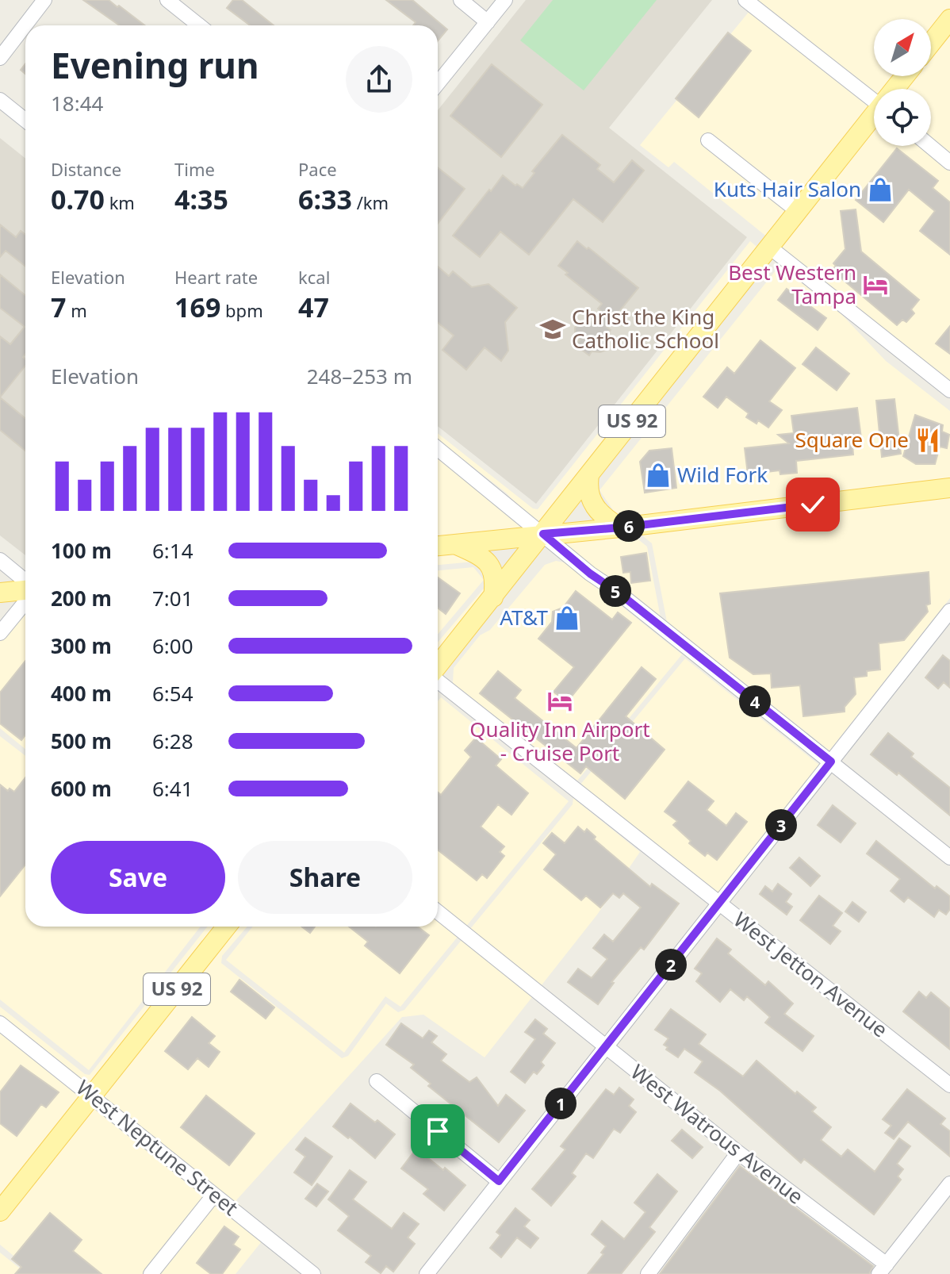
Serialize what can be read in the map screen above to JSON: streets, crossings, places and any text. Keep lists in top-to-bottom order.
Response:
{
  "streets": {
    "main road": ["US 92"],
    "street": ["West Jetton Avenue", "West Watrous Avenue", "West Neptune Street"]
  },
  "crossings": [
    ["US 92", "West Neptune Street"]
  ],
  "places": {
    "shop": ["Kuts Hair Salon", "Wild Fork", "AT&T"],
    "hotel": ["Best Western Tampa", "Quality Inn Airport - Cruise Port"],
    "school or university": ["Christ the King Catholic School"],
    "restaurant": ["Square One"]
  },
  "north": "top right",
  "page": {
    "heading": ["Evening run", "18:44"],
    "stats": [
      ["Distance", "0.70 km"],
      ["Time", "4:35"],
      ["Pace", "6:33 /km"],
      ["Elevation", "7 m"],
      ["Heart rate", "169 bpm"],
      ["kcal", "47"]
    ],
    "chart": ["Elevation", "248–253 m"],
    "pins": [
      "6",
      "5",
      "4",
      "3",
      "2",
      "1"
    ],
    "list": [
      {
        "name": "100 m",
        "note": "6:14"
      },
      {
        "name": "200 m",
        "note": "7:01"
      },
      {
        "name": "300 m",
        "note": "6:00"
      },
      {
        "name": "400 m",
        "note": "6:54"
      },
      {
        "name": "500 m",
        "note": "6:28"
      },
      {
        "name": "600 m",
        "note": "6:41"
      }
    ],
    "buttons": ["Save", "Share"]
  }
}
